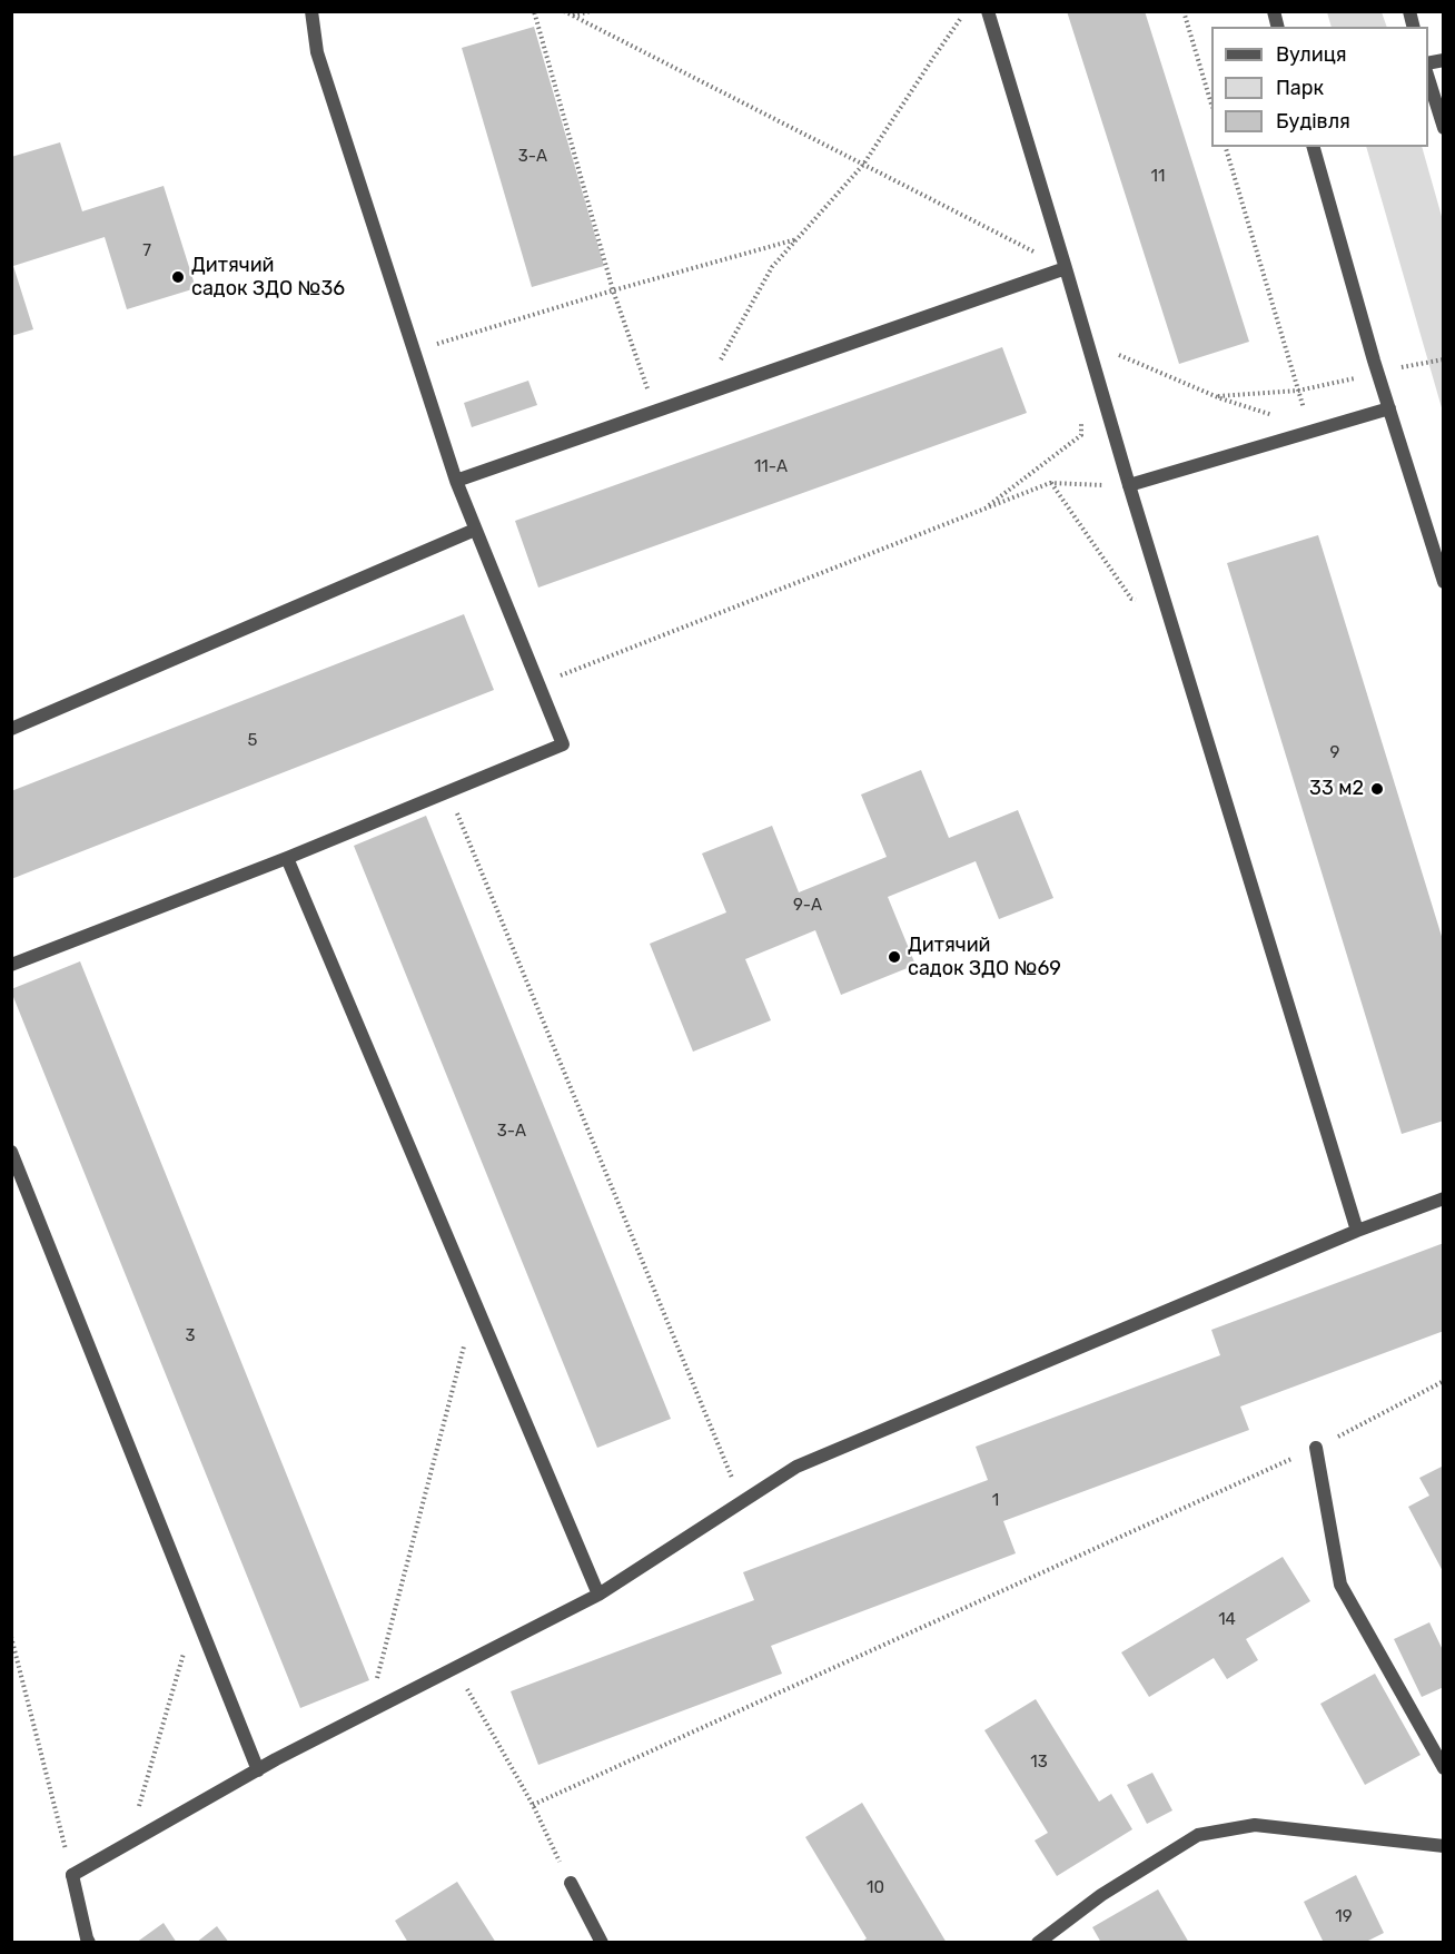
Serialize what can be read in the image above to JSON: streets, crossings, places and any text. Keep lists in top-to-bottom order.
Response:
{
  "places": ["Дитячий садок ЗДО №36", "33 м2", "Дитячий садок ЗДО №69"],
  "house_numbers": [
    "3-А",
    "11",
    "7",
    "11-А",
    "5",
    "9",
    "9-А",
    "3-А",
    "3",
    "1",
    "14",
    "13",
    "10",
    "19"
  ],
  "legend": ["Вулиця", "Парк", "Будівля"]
}
